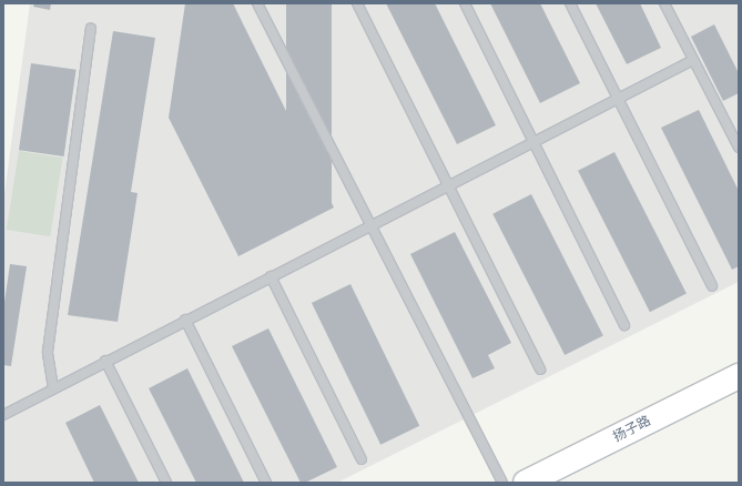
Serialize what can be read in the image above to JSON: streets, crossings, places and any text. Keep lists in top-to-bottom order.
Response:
{
  "streets": {
    "street": ["扬子路"]
  }
}
